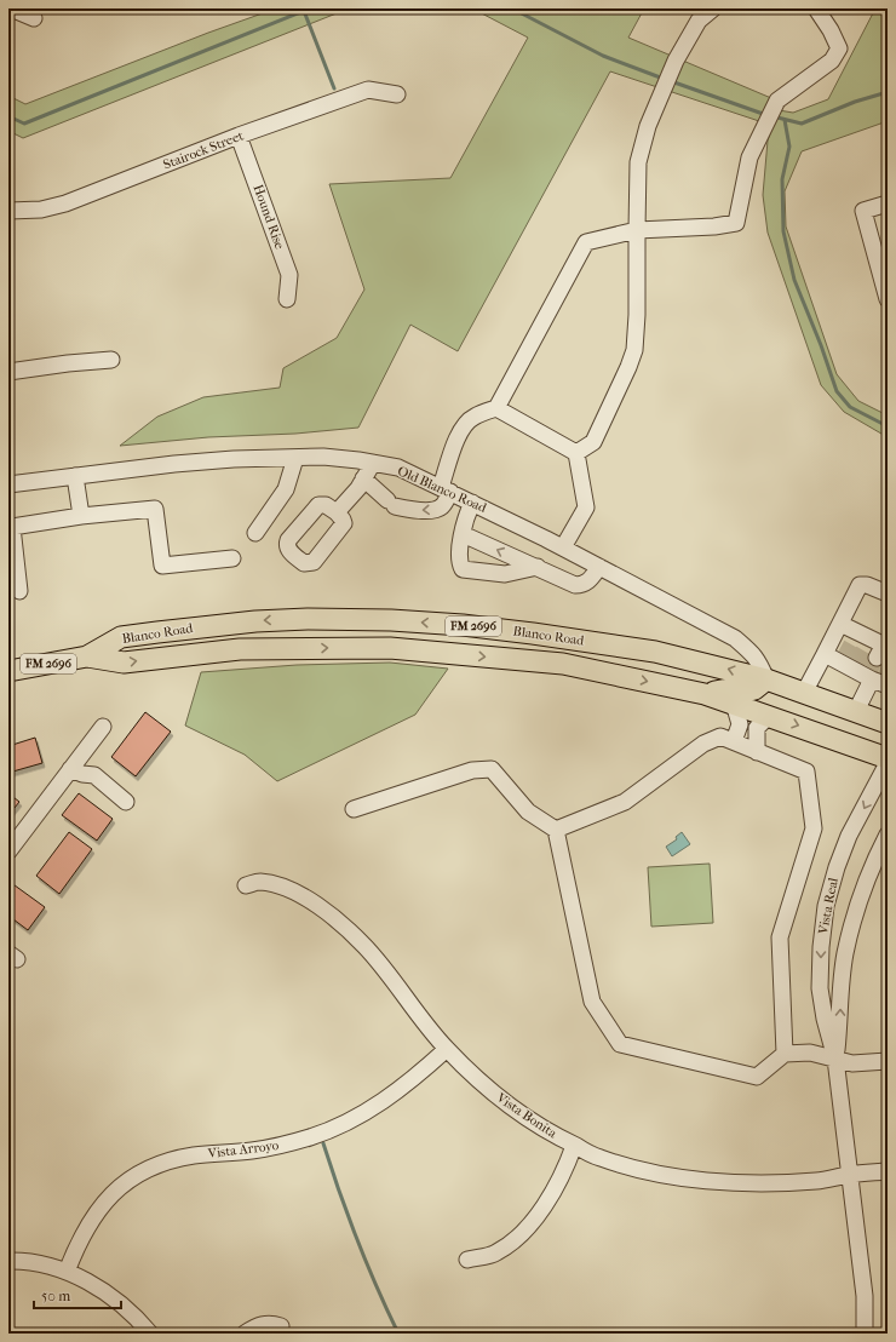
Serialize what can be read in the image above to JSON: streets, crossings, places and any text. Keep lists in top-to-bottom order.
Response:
{
  "streets": {
    "main road": ["FM 2696", "Blanco Road"],
    "street": [
      "Stairock Street",
      "Hound Rise",
      "Old Blanco Road",
      "Vista Real",
      "Vista Bonita",
      "Vista Arroyo"
    ]
  },
  "crossings": [
    ["Stairock Street", "Hound Rise"],
    ["Old Blanco Road", "Blanco Road"],
    ["Vista Real", "Vista Bonita"],
    ["Vista Bonita", "Vista Arroyo"]
  ],
  "scale_bar": "50 m"
}
